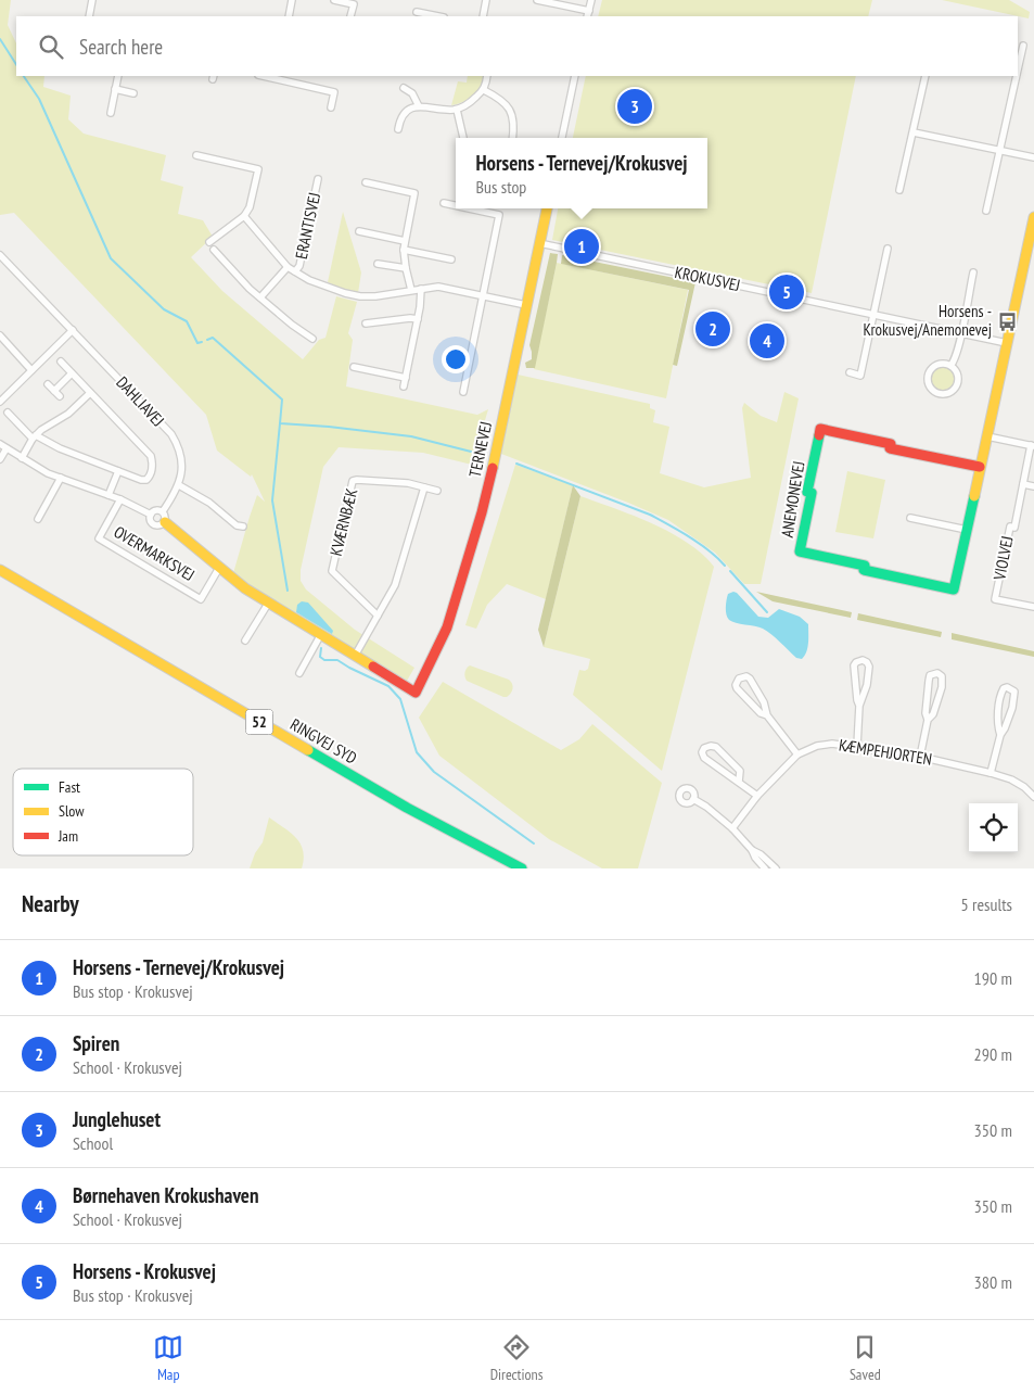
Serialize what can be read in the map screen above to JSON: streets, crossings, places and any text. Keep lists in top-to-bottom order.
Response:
{
  "streets": {
    "main road": [
      "TERNEVEJ",
      "ANEMONEVEJ",
      "OVERMARKSVEJ",
      "52",
      "RINGVEJ SYD"
    ],
    "street": [
      "ERANTISVEJ",
      "KROKUSVEJ",
      "DAHLIAVEJ",
      "KVÆRNBÆK",
      "VIOLVEJ",
      "KÆMPEHJORTEN"
    ]
  },
  "crossings": [
    ["ERANTISVEJ", "TERNEVEJ"],
    ["KROKUSVEJ", "TERNEVEJ"],
    ["KROKUSVEJ", "ANEMONEVEJ"],
    ["DAHLIAVEJ", "OVERMARKSVEJ"],
    ["TERNEVEJ", "OVERMARKSVEJ"],
    ["ANEMONEVEJ", "VIOLVEJ"]
  ],
  "places": {
    "bus stop": ["Horsens - Krokusvej/Anemonevej"]
  },
  "legend": ["Fast", "Slow", "Jam"],
  "page": {
    "search": "Search here",
    "pins": [
      "3",
      "1",
      "5",
      "2",
      "4"
    ],
    "popup": ["Horsens - Ternevej/Krokusvej", "Bus stop"],
    "heading": ["Nearby", "5 results"],
    "list": [
      {
        "mark": "1",
        "name": "Horsens - Ternevej/Krokusvej",
        "note": "Bus stop · Krokusvej",
        "value": "190 m"
      },
      {
        "mark": "2",
        "name": "Spiren",
        "note": "School · Krokusvej",
        "value": "290 m"
      },
      {
        "mark": "3",
        "name": "Junglehuset",
        "note": "School",
        "value": "350 m"
      },
      {
        "mark": "4",
        "name": "Børnehaven Krokushaven",
        "note": "School · Krokusvej",
        "value": "350 m"
      },
      {
        "mark": "5",
        "name": "Horsens - Krokusvej",
        "note": "Bus stop · Krokusvej",
        "value": "380 m"
      }
    ],
    "nav": ["Map", "Directions", "Saved"]
  }
}
